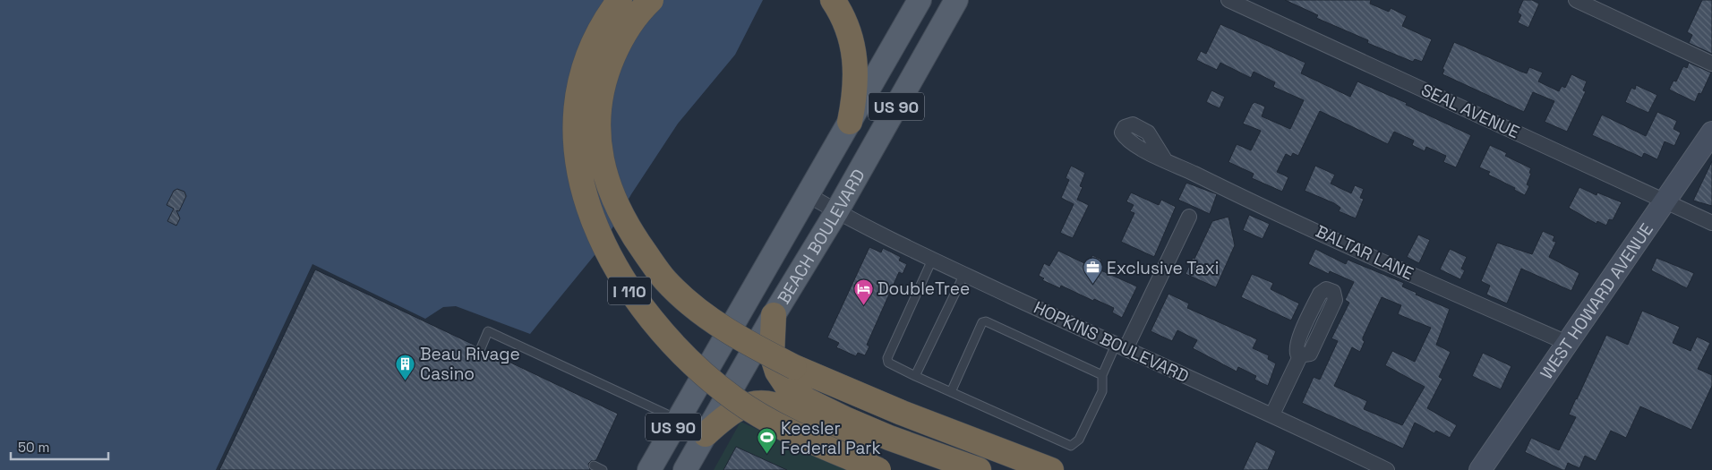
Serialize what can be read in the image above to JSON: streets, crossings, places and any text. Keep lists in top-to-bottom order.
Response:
{
  "streets": {
    "highway": ["I 110"],
    "main road": ["US 90", "BEACH BOULEVARD", "WEST HOWARD AVENUE"],
    "street": ["SEAL AVENUE", "BALTAR LANE", "HOPKINS BOULEVARD"]
  },
  "crossings": [
    ["SEAL AVENUE", "WEST HOWARD AVENUE"],
    ["BEACH BOULEVARD", "HOPKINS BOULEVARD"],
    ["BALTAR LANE", "WEST HOWARD AVENUE"]
  ],
  "places": {
    "office": ["Exclusive Taxi"],
    "hotel": ["DoubleTree"],
    "building": ["Beau Rivage Casino"],
    "sports": ["Keesler Federal Park"]
  },
  "scale_bar": "50 m"
}
